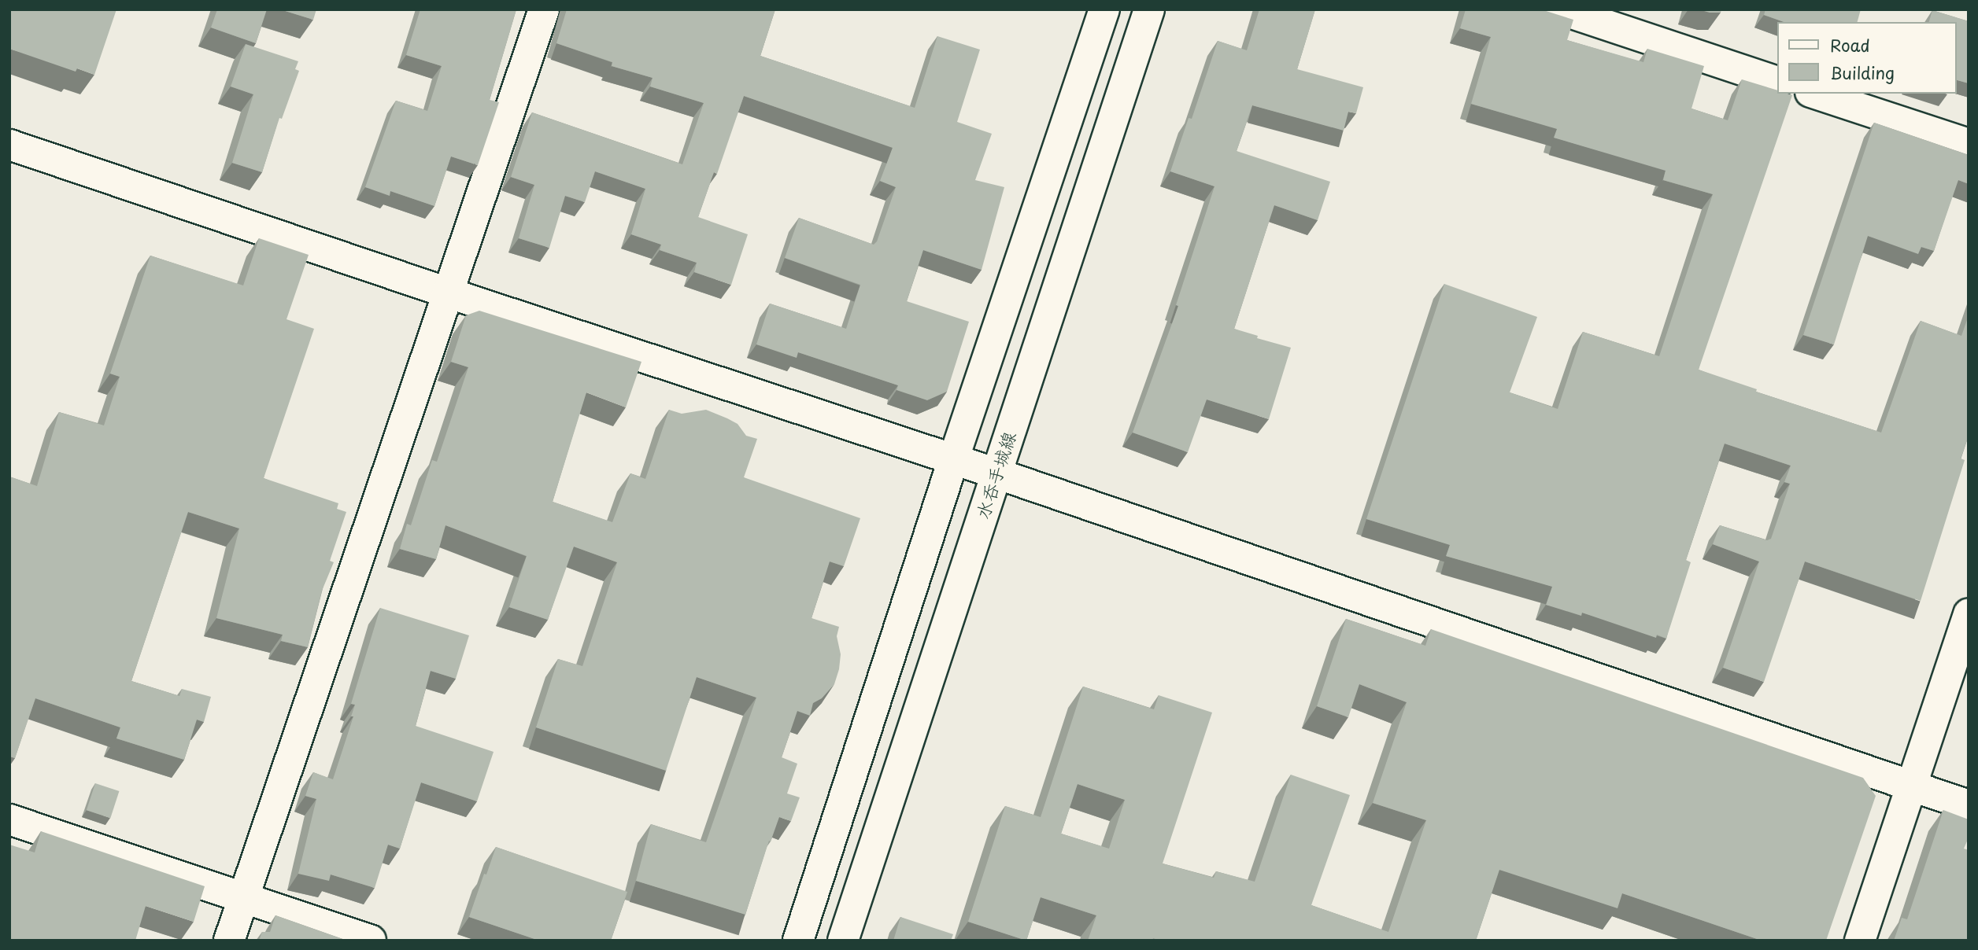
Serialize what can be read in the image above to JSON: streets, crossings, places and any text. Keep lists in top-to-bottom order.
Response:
{
  "streets": {
    "street": ["水呑手城線"]
  },
  "legend": ["Road", "Building"]
}
